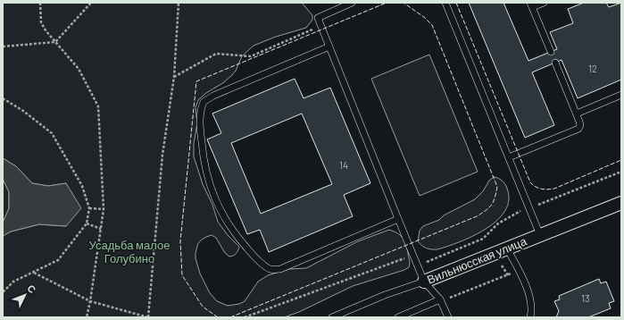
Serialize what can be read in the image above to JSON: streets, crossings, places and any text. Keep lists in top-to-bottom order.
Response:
{
  "streets": {
    "street": ["Вильнюсская улица"]
  },
  "parks": ["Усадьба малое Голубино"],
  "house_numbers": ["12", "14", "13"],
  "north": "top right"
}
